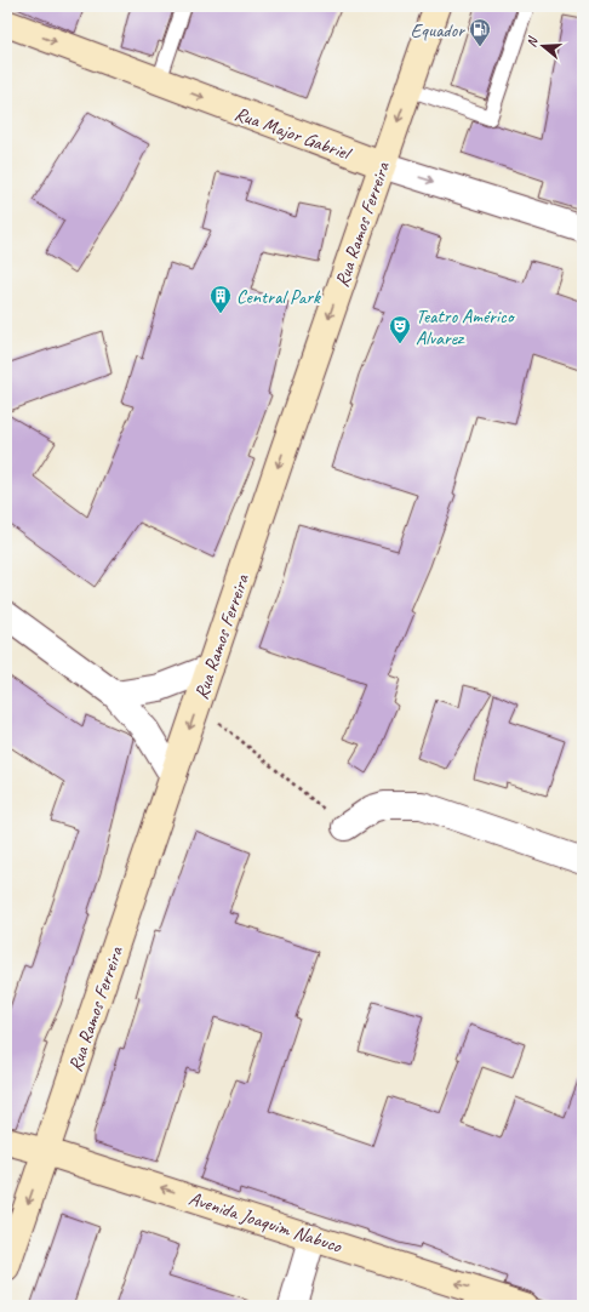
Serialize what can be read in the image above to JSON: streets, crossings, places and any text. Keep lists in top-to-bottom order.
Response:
{
  "streets": {
    "main road": ["Rua Major Gabriel", "Rua Ramos Ferreira", "Avenida Joaquim Nabuco"]
  },
  "crossings": [
    ["Rua Major Gabriel", "Rua Ramos Ferreira"],
    ["Rua Ramos Ferreira", "Avenida Joaquim Nabuco"]
  ],
  "one_way": ["Rua Major Gabriel", "Rua Ramos Ferreira", "Avenida Joaquim Nabuco"],
  "places": {
    "fuel station": ["Equador"],
    "building": ["Central Park"],
    "theatre": ["Teatro Américo Alvarez"]
  },
  "north": "left"
}
